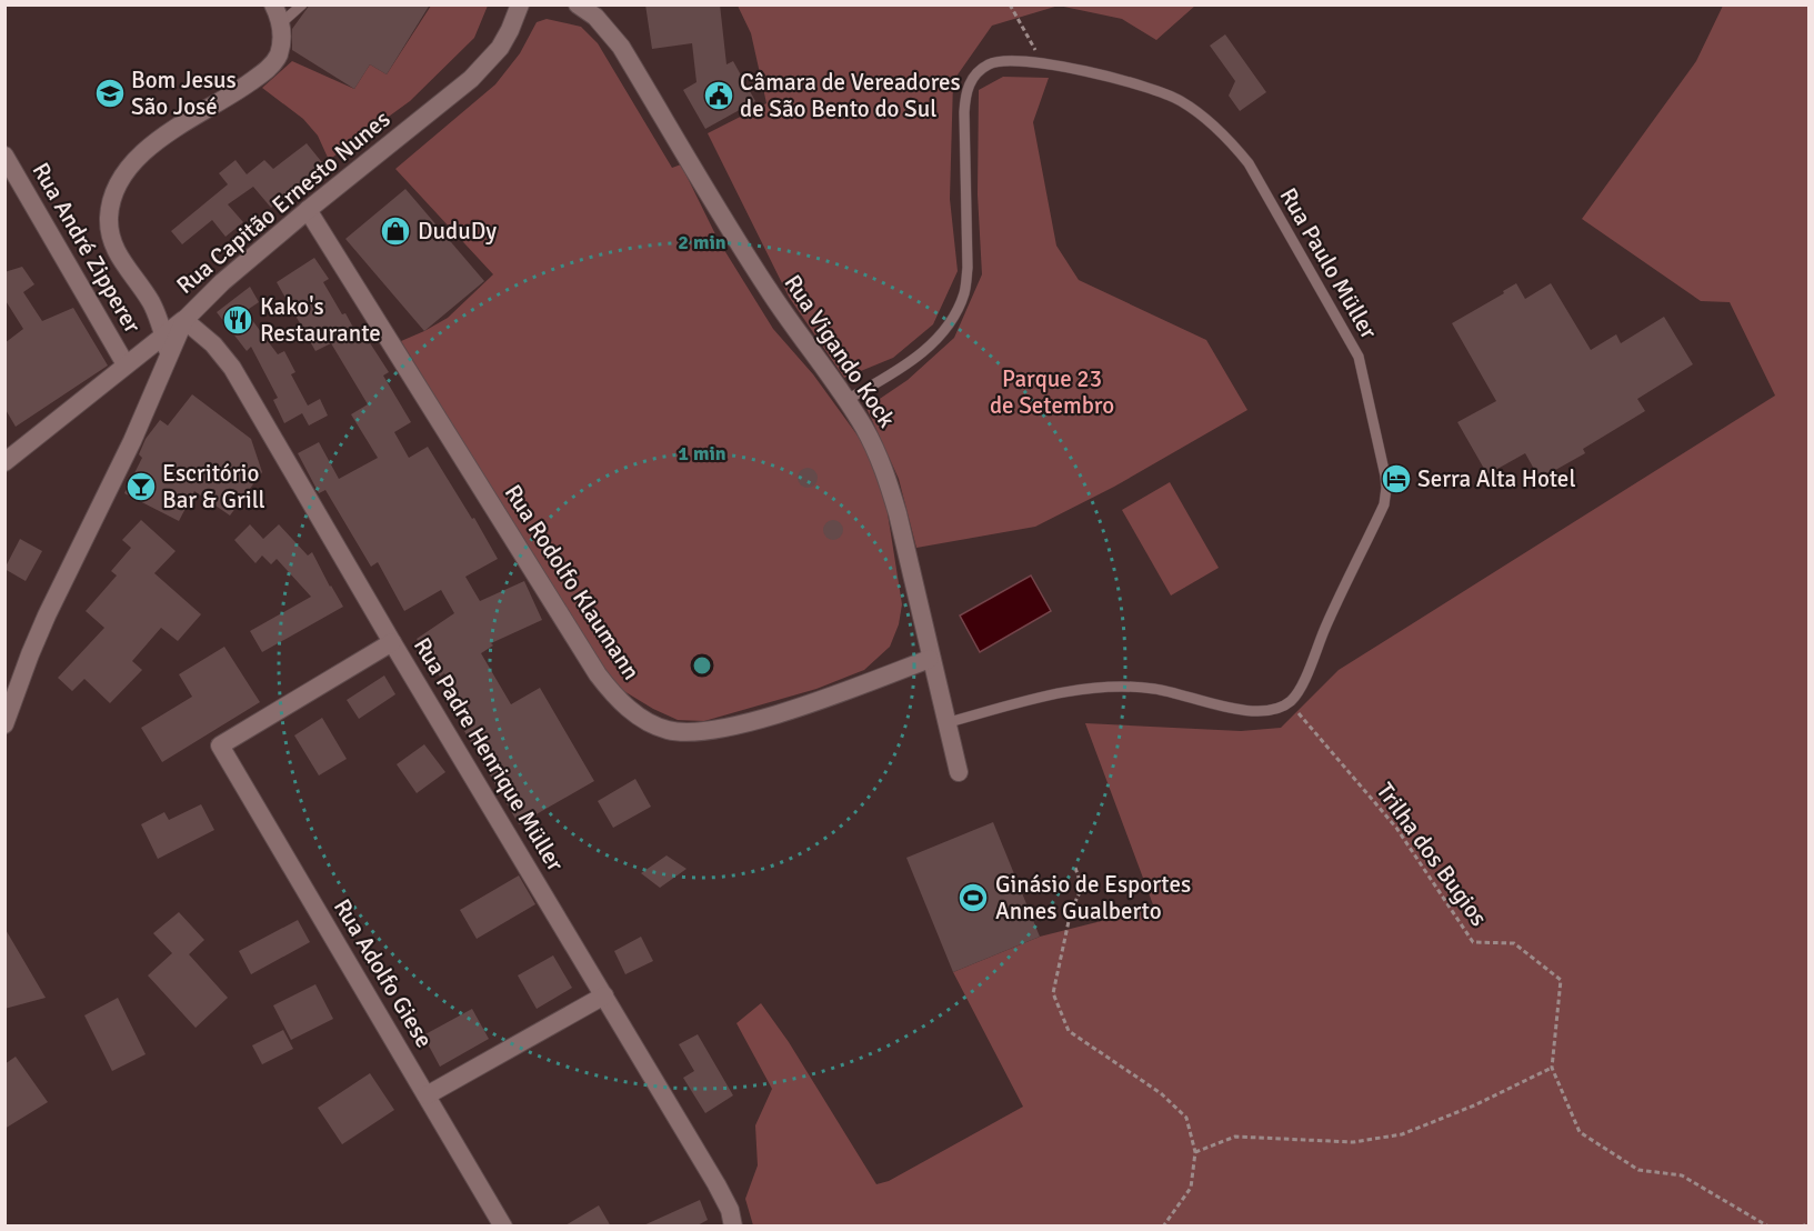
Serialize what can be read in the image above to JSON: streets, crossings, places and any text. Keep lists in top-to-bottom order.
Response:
{
  "streets": {
    "street": [
      "Rua Capitão Ernesto Nunes",
      "Rua André Zipperer",
      "Rua Vigando Kock",
      "Rua Rodolfo Klaumann",
      "Rua Padre Henrique Müller",
      "Rua Adolfo Giese"
    ],
    "lane": ["Rua Paulo Müller"],
    "path": ["Trilha dos Bugios"]
  },
  "crossings": [
    ["Rua Capitão Ernesto Nunes", "Rua Rodolfo Klaumann"],
    ["Rua Capitão Ernesto Nunes", "Rua Padre Henrique Müller"],
    ["Rua Paulo Müller", "Rua Vigando Kock"],
    ["Rua Paulo Müller", "Trilha dos Bugios"],
    ["Rua Vigando Kock", "Rua Rodolfo Klaumann"],
    ["Rua Padre Henrique Müller", "Rua Adolfo Giese"]
  ],
  "parks": ["Parque 23 de Setembro"],
  "places": {
    "school or university": ["Bom Jesus São José"],
    "public building": ["Câmara de Vereadores de São Bento do Sul"],
    "shop": ["DuduDy"],
    "restaurant": ["Kako's Restaurante"],
    "hotel": ["Serra Alta Hotel"],
    "bar": ["Escritório Bar & Grill"],
    "sports": ["Ginásio de Esportes Annes Gualberto"]
  },
  "rings": ["2 min", "1 min"]
}
